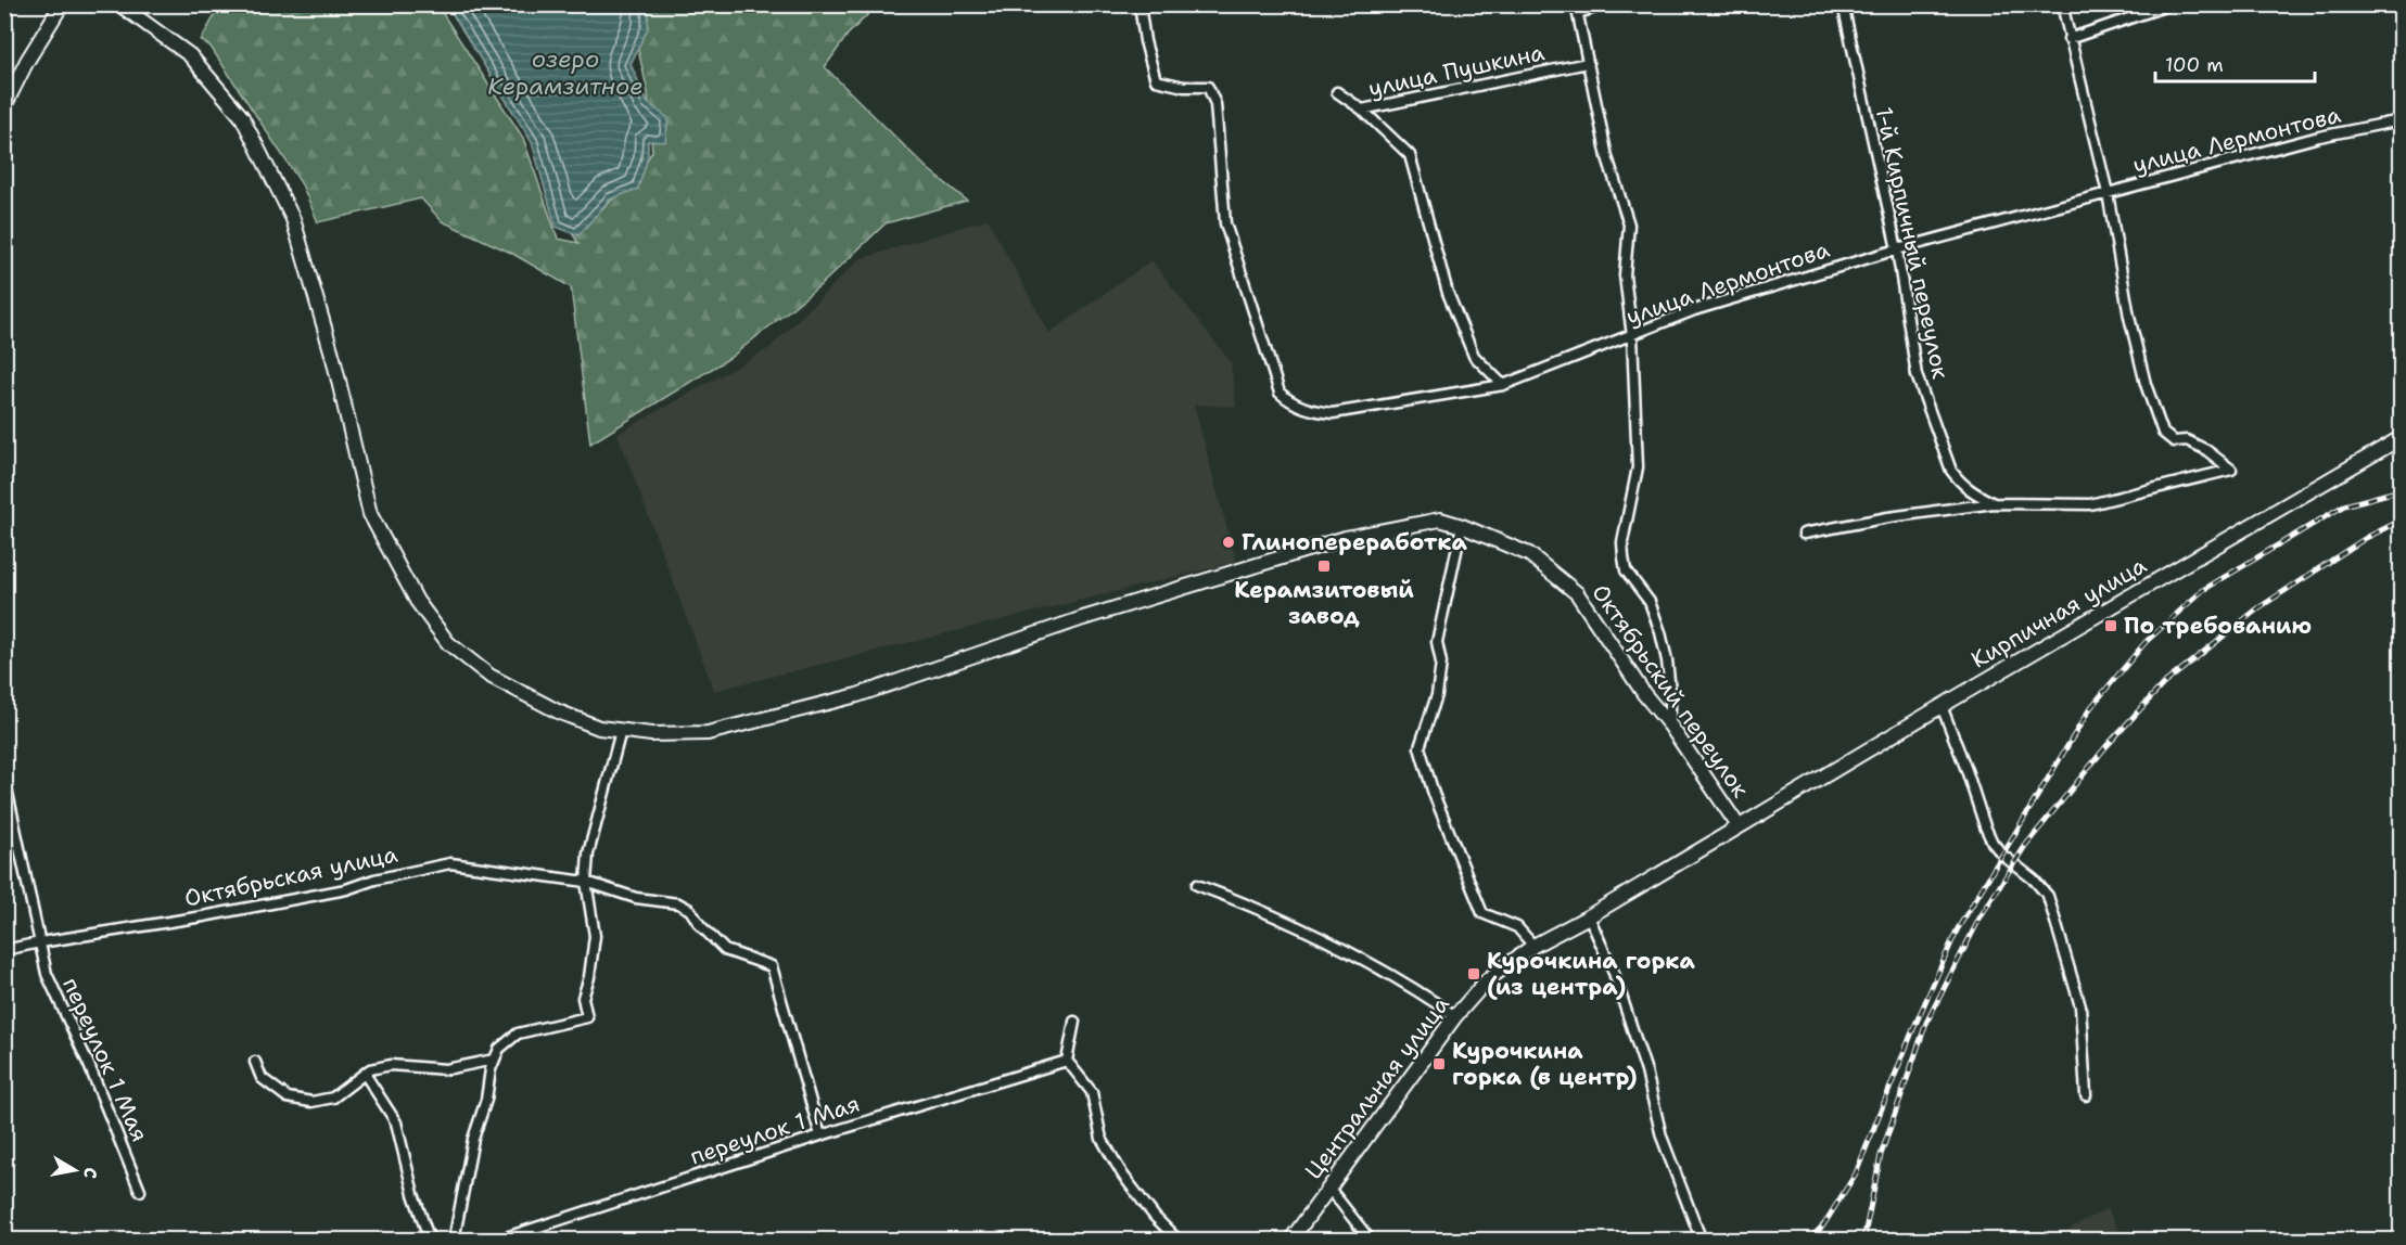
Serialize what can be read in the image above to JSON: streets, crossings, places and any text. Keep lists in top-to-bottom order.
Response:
{
  "streets": {
    "street": [
      "улица Пушкина",
      "улица Лермонтова",
      "1-й Кирпичный переулок",
      "Кирпичная улица",
      "Октябрьский переулок",
      "Октябрьская улица",
      "переулок 1 Мая",
      "Центральная улица"
    ]
  },
  "crossings": [
    ["улица Лермонтова", "1-й Кирпичный переулок"],
    ["Кирпичная улица", "Октябрьский переулок"],
    ["Кирпичная улица", "Центральная улица"],
    ["Октябрьский переулок", "Центральная улица"],
    ["Октябрьская улица", "переулок 1 Мая"]
  ],
  "water": ["озеро Керамзитное"],
  "places": {
    "other": ["Глинопереработка"],
    "transit": [
      "Керамзитовый завод",
      "По требованию",
      "Курочкина горка (из центра)",
      "Курочкина горка (в центр)"
    ]
  },
  "scale_bar": "100 m",
  "north": "right"
}
